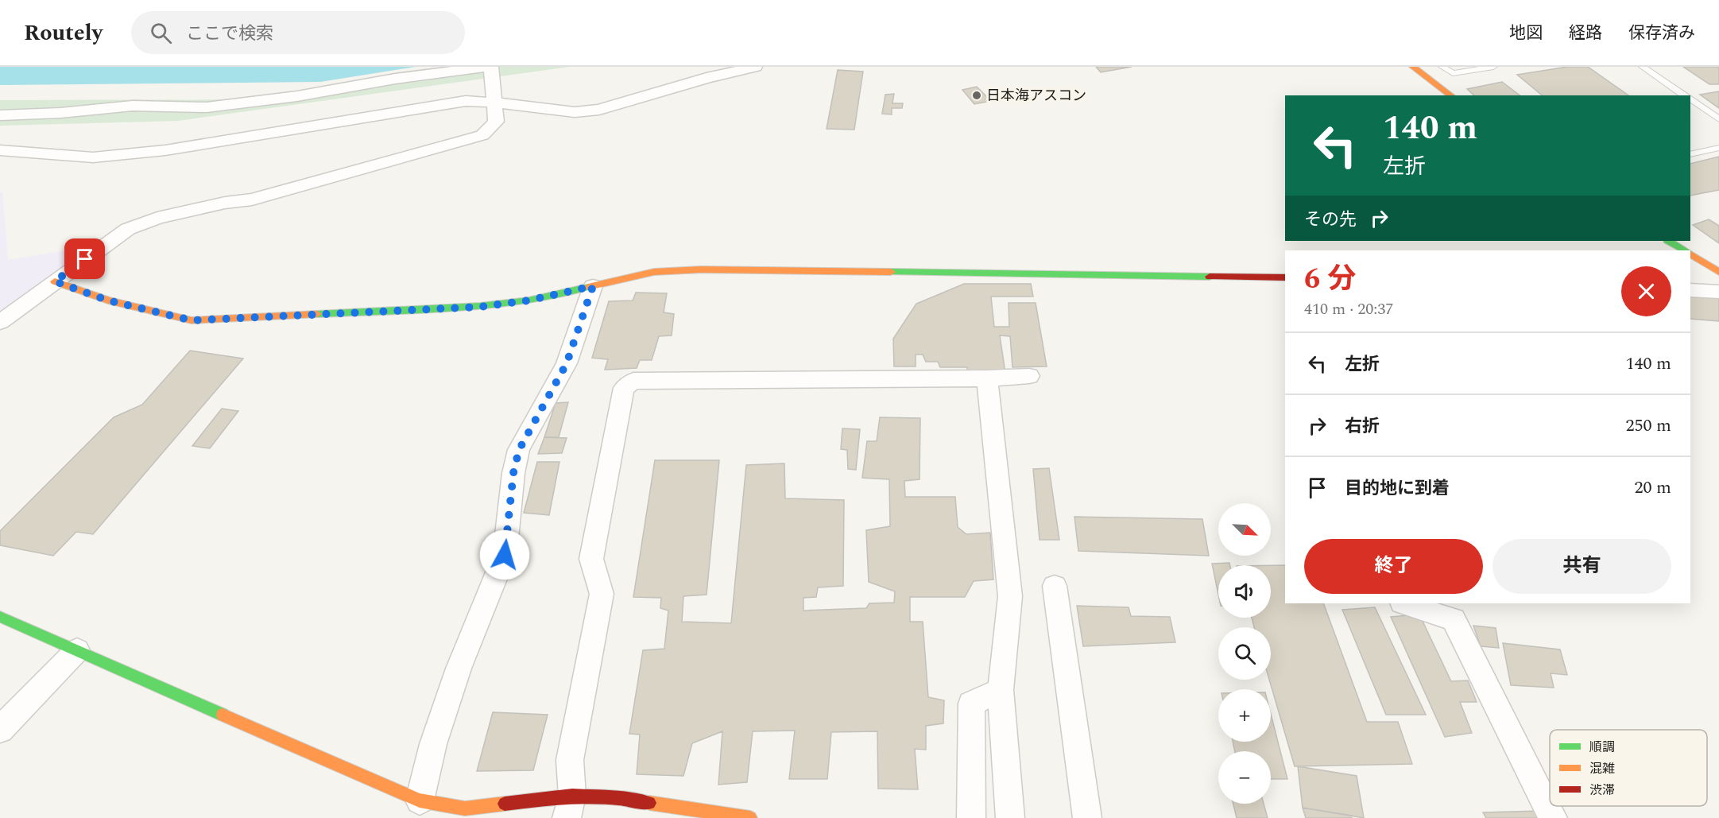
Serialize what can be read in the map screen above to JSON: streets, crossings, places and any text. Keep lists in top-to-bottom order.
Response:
{
  "places": ["日本海アスコン"],
  "legend": ["順調", "混雑", "渋滞"],
  "north": "bottom right",
  "page": {
    "header": "Routely",
    "search": "ここで検索",
    "nav": ["地図", "経路", "保存済み"],
    "turn": ["140 m", "左折"],
    "then": "その先",
    "heading": ["6 分", "410 m · 20:37"],
    "list": [
      {
        "name": "左折",
        "value": "140 m"
      },
      {
        "name": "右折",
        "value": "250 m"
      },
      {
        "name": "目的地に到着",
        "value": "20 m"
      }
    ],
    "map_buttons": ["+", "−"],
    "buttons": ["終了", "共有"]
  }
}
